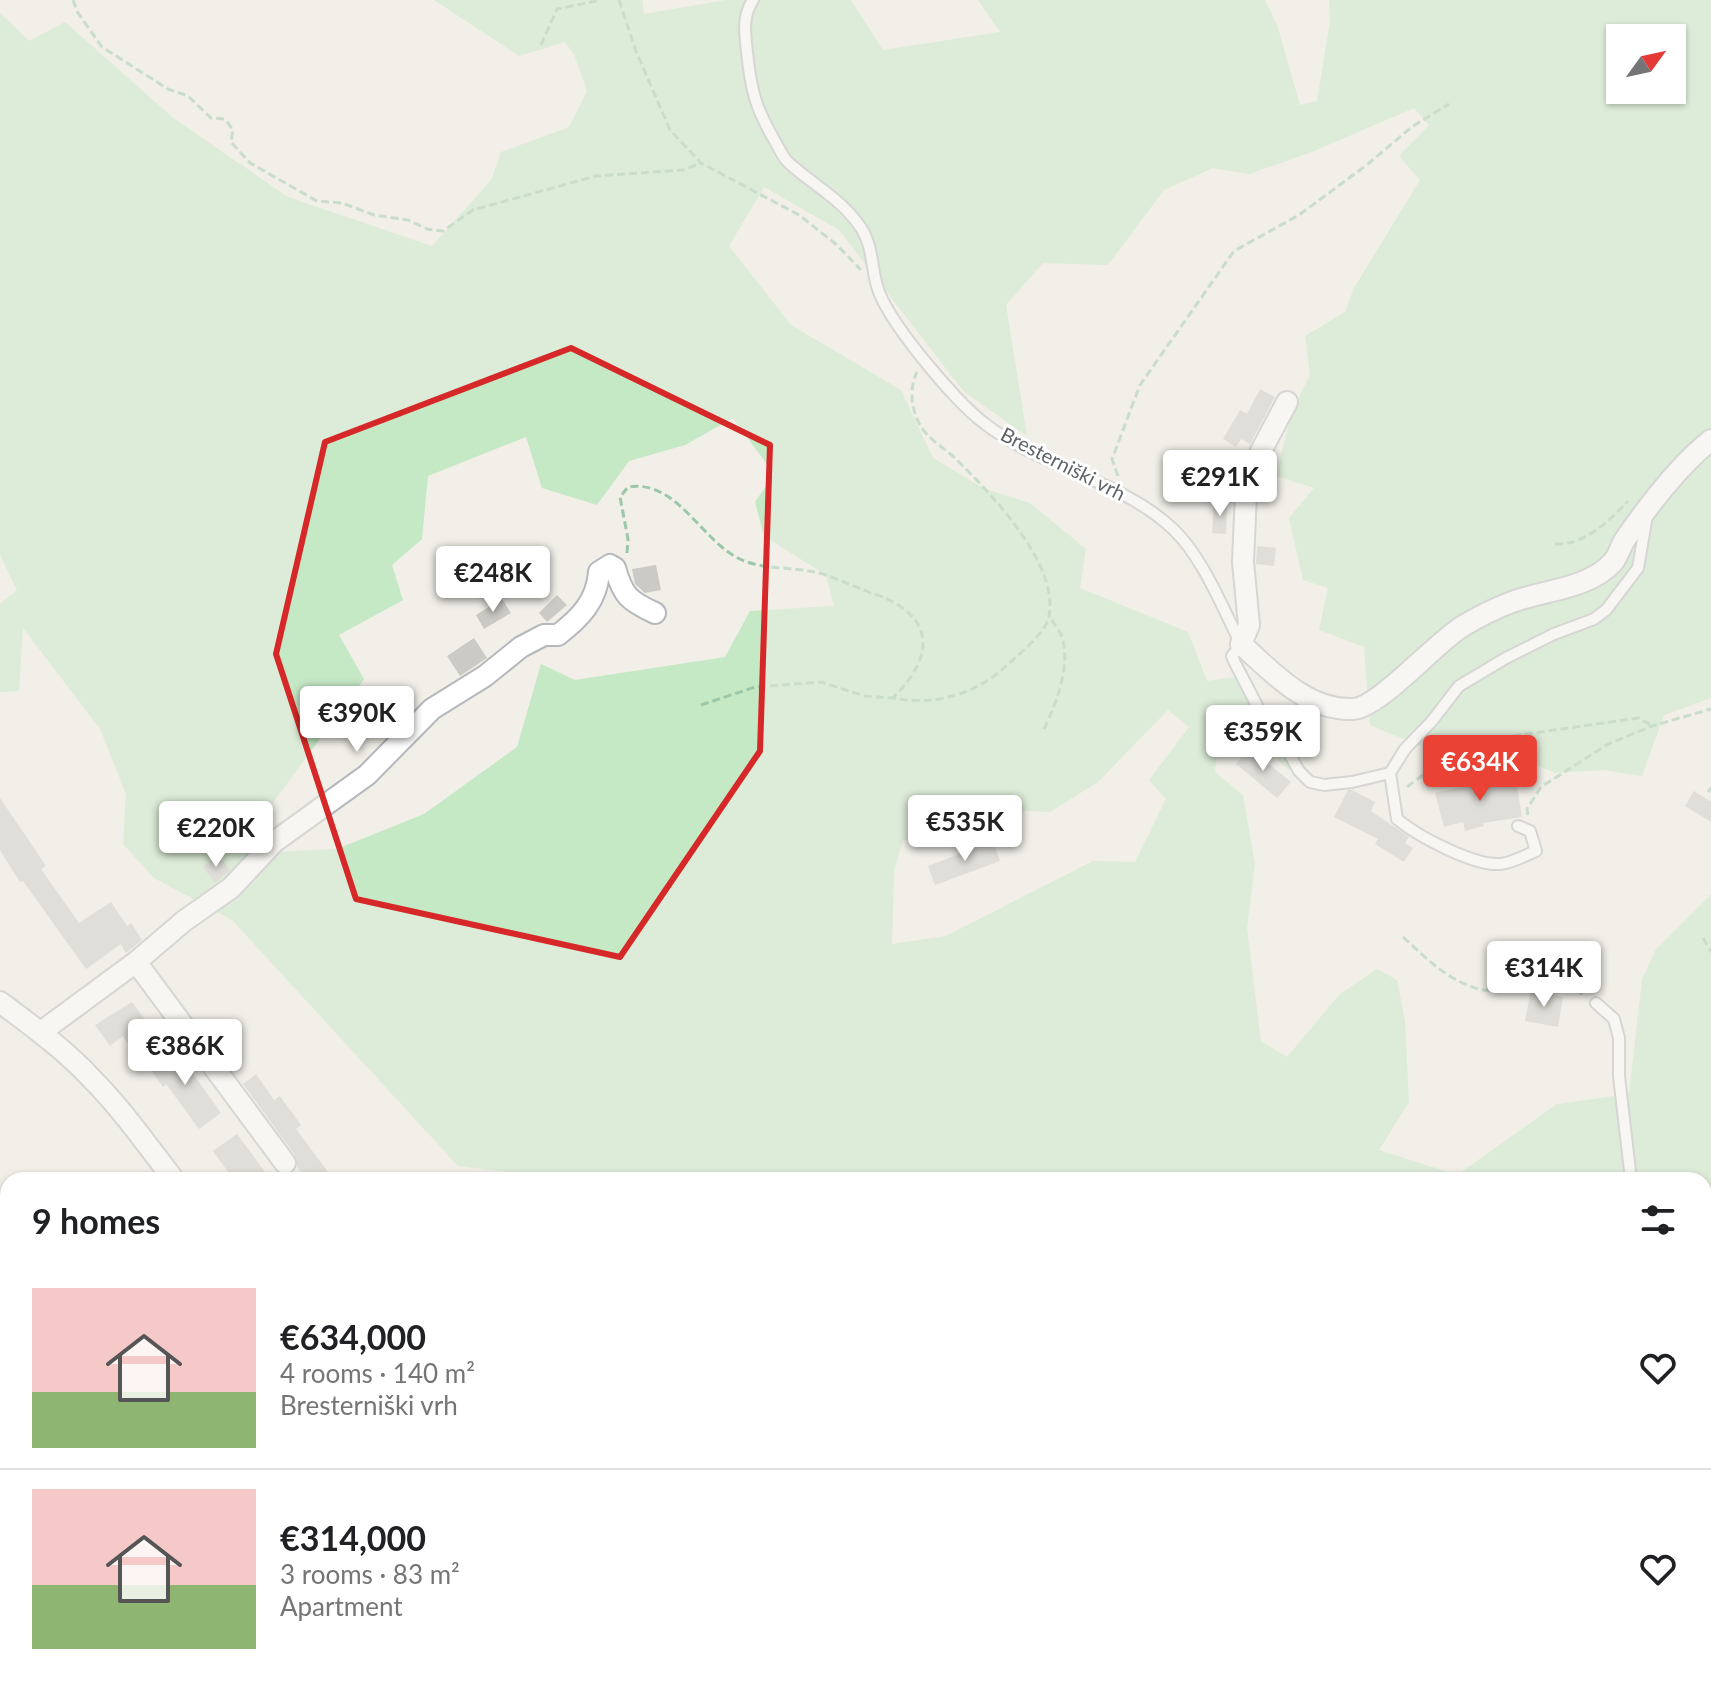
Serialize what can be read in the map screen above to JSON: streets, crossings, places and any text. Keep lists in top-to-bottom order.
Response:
{
  "streets": {
    "street": ["Bresterniški vrh"]
  },
  "north": "top right",
  "page": {
    "price": [
      "€291K",
      "€248K",
      "€390K",
      "€359K",
      "€634K",
      "€535K",
      "€220K",
      "€314K",
      "€386K"
    ],
    "heading": "9 homes",
    "list": [
      {
        "name": "€634,000",
        "note": "4 rooms · 140 m² · Bresterniški vrh"
      },
      {
        "name": "€314,000",
        "note": "3 rooms · 83 m² · Apartment"
      }
    ]
  }
}
